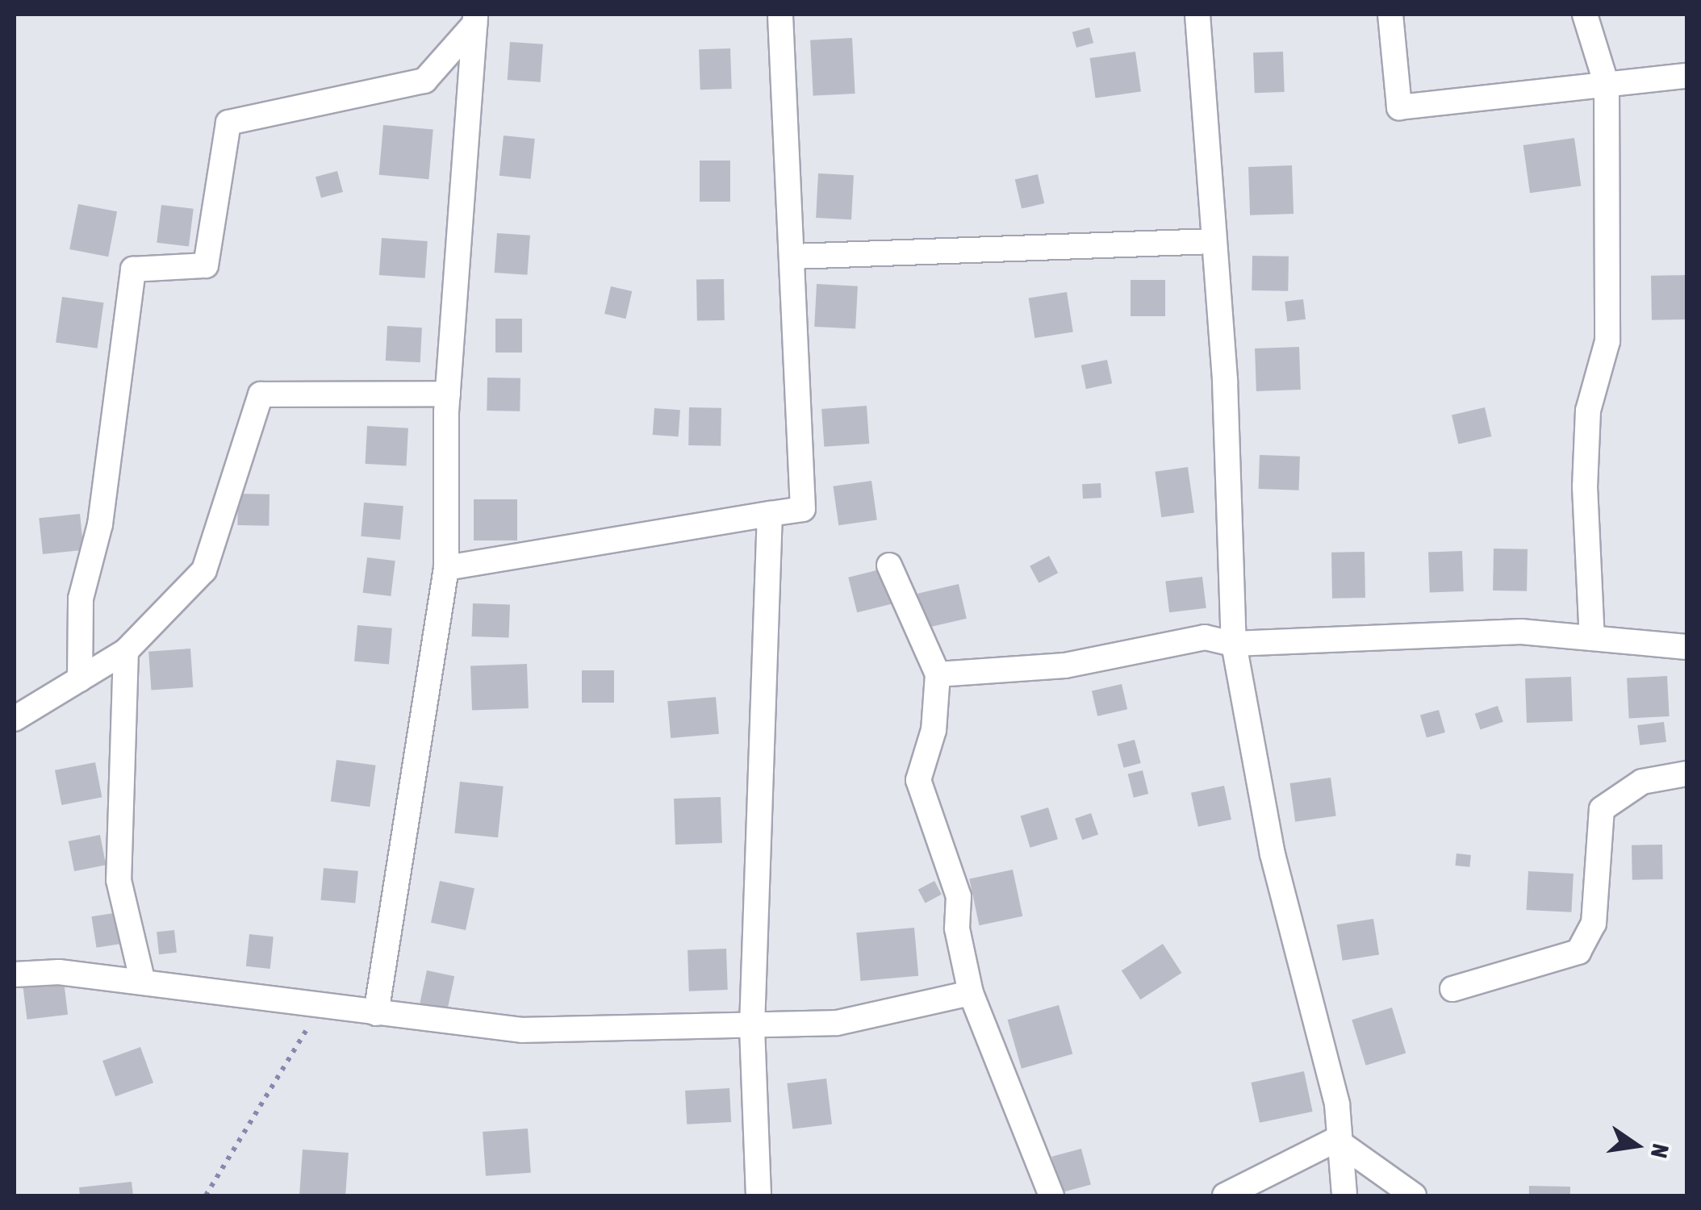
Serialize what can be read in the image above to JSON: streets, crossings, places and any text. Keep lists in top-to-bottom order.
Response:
{
  "north": "right"
}
